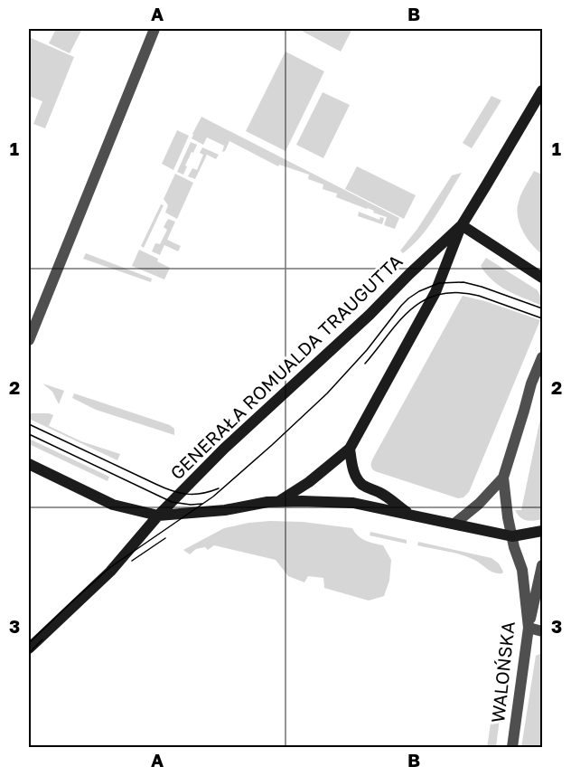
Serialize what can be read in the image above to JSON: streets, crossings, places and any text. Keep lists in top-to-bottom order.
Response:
{
  "streets": {
    "main road": ["GENERAŁA ROMUALDA TRAUGUTTA"],
    "street": ["WALOŃSKA"]
  },
  "grid": {
    "columns": ["A", "B"],
    "rows": ["1", "2", "3"]
  }
}
